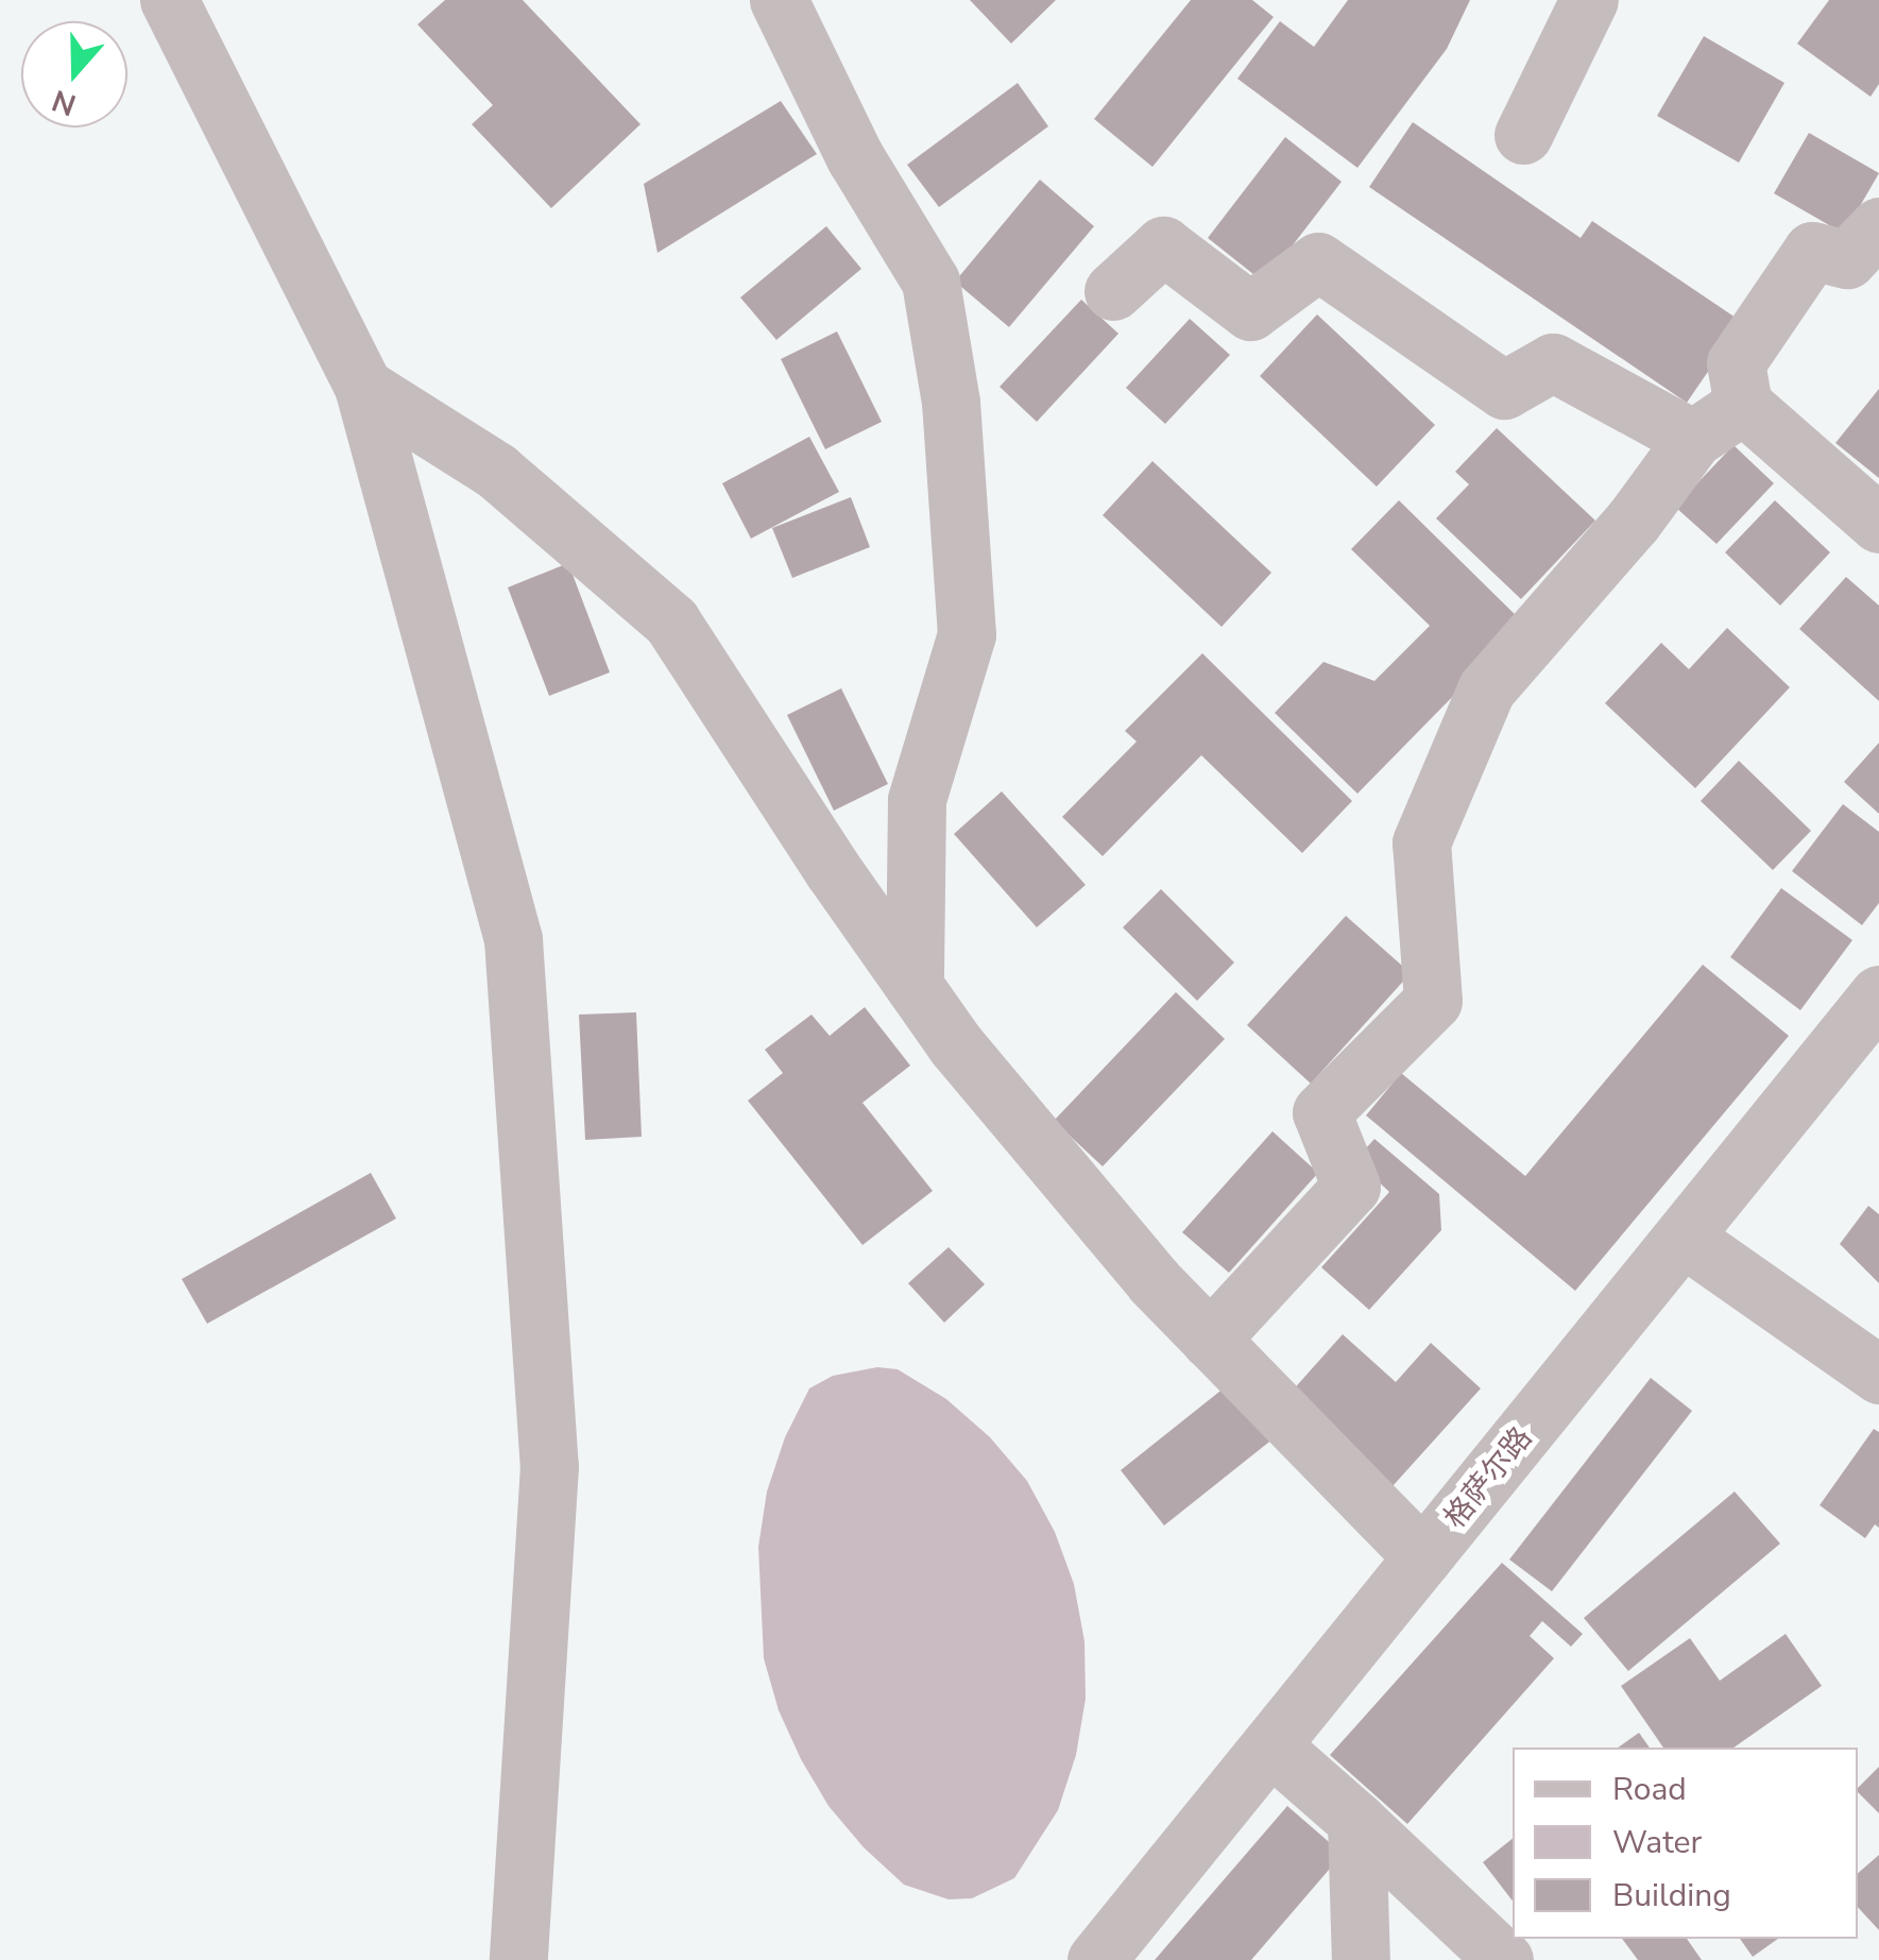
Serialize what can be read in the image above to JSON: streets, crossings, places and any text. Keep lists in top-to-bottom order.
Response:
{
  "streets": {
    "street": ["格萨尔路"]
  },
  "legend": ["Road", "Water", "Building"],
  "north": "bottom"
}
